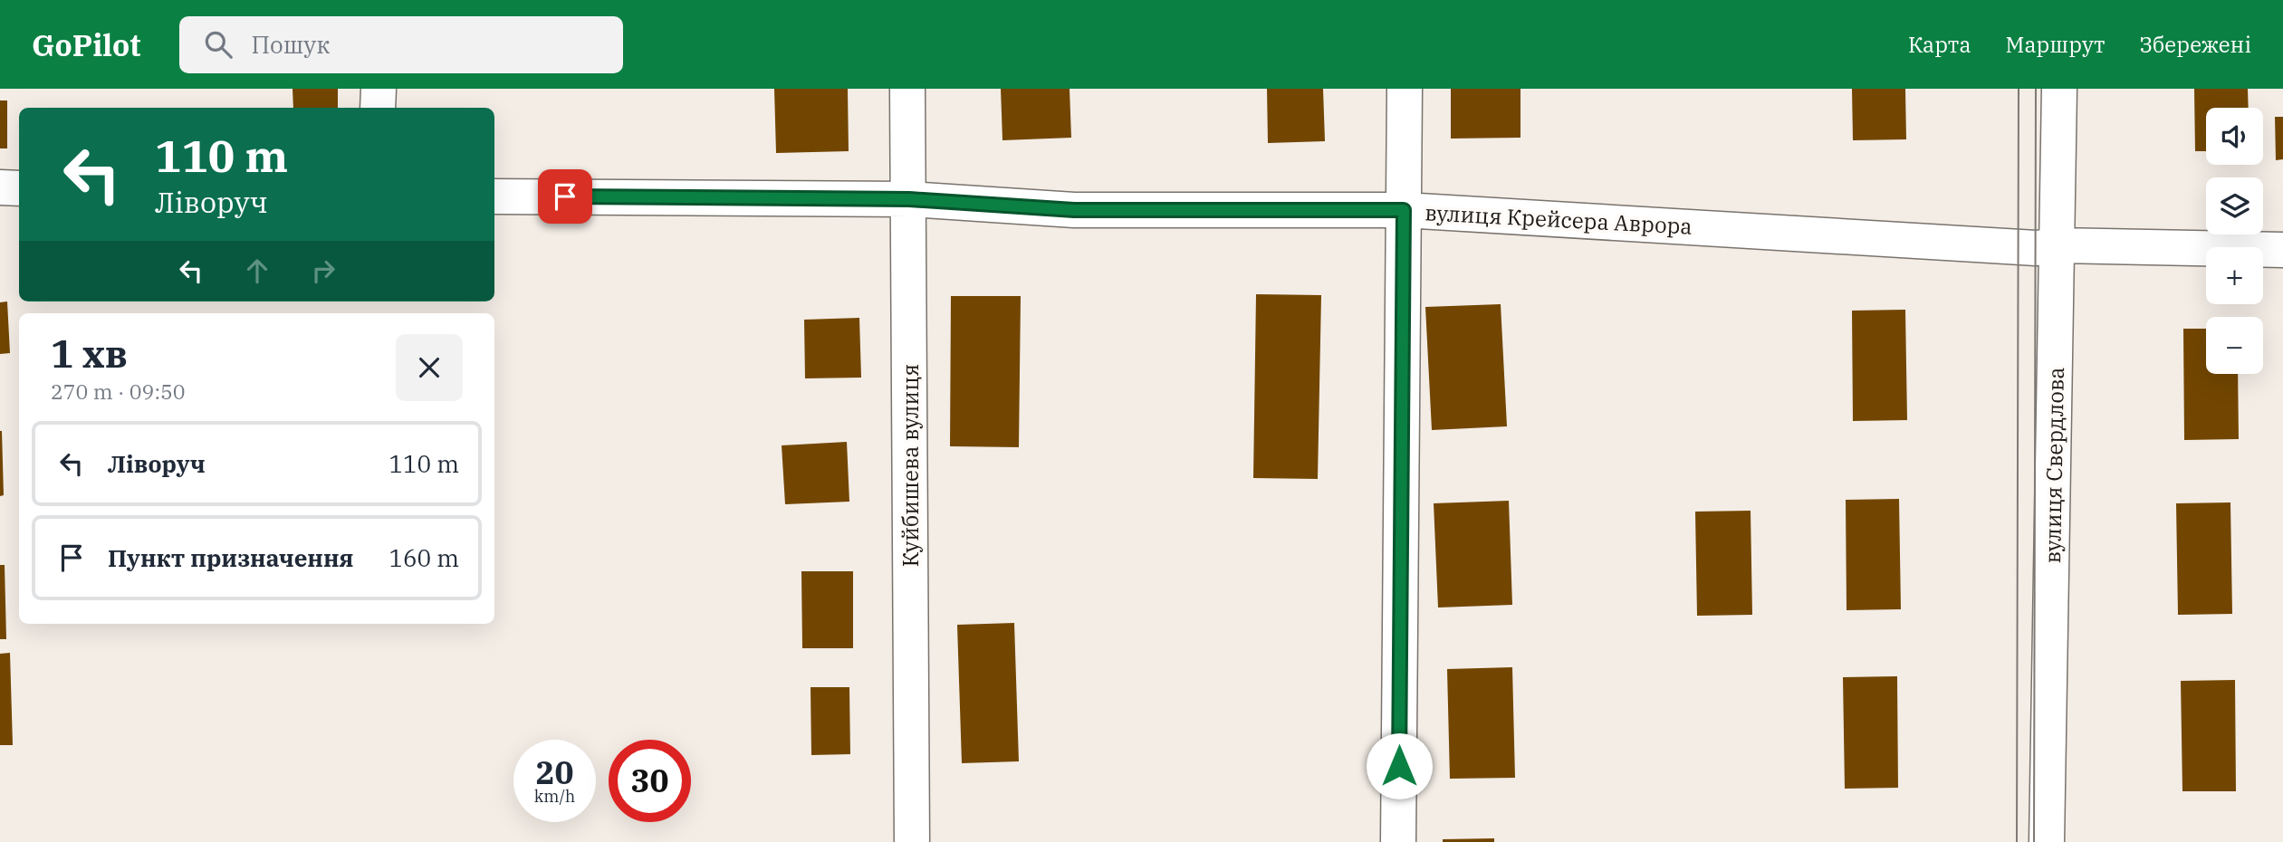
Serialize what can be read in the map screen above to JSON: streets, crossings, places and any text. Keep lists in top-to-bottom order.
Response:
{
  "streets": {
    "street": ["вулиця Крейсера Аврора", "Куйбишева вулиця", "вулиця Свердлова"]
  },
  "crossings": [
    ["вулиця Крейсера Аврора", "Куйбишева вулиця"],
    ["вулиця Крейсера Аврора", "вулиця Свердлова"]
  ],
  "page": {
    "header": "GoPilot",
    "search": "Пошук",
    "nav": ["Карта", "Маршрут", "Збережені"],
    "map_buttons": ["+", "−"],
    "turn": ["110 m", "Ліворуч"],
    "heading": ["1 хв", "270 m · 09:50"],
    "list": [
      {
        "name": "Ліворуч",
        "value": "110 m"
      },
      {
        "name": "Пункт призначення",
        "value": "160 m"
      }
    ],
    "speed": "20 km/h",
    "limit": "30"
  }
}
